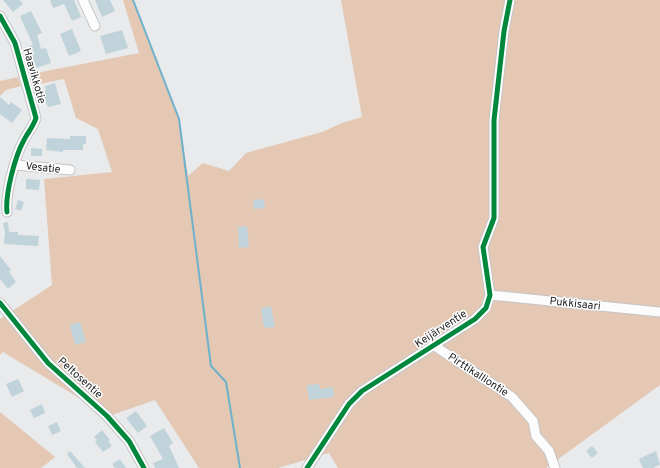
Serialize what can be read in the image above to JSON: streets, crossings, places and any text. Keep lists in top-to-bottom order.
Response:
{
  "streets": {
    "street": [
      "Haavikkotie",
      "Vesatie",
      "Pukkisaari",
      "Keijärventie",
      "Pirttikalliontie",
      "Peltosentie"
    ]
  },
  "crossings": [
    ["Haavikkotie", "Vesatie"],
    ["Pukkisaari", "Keijärventie"],
    ["Keijärventie", "Pirttikalliontie"]
  ]
}
